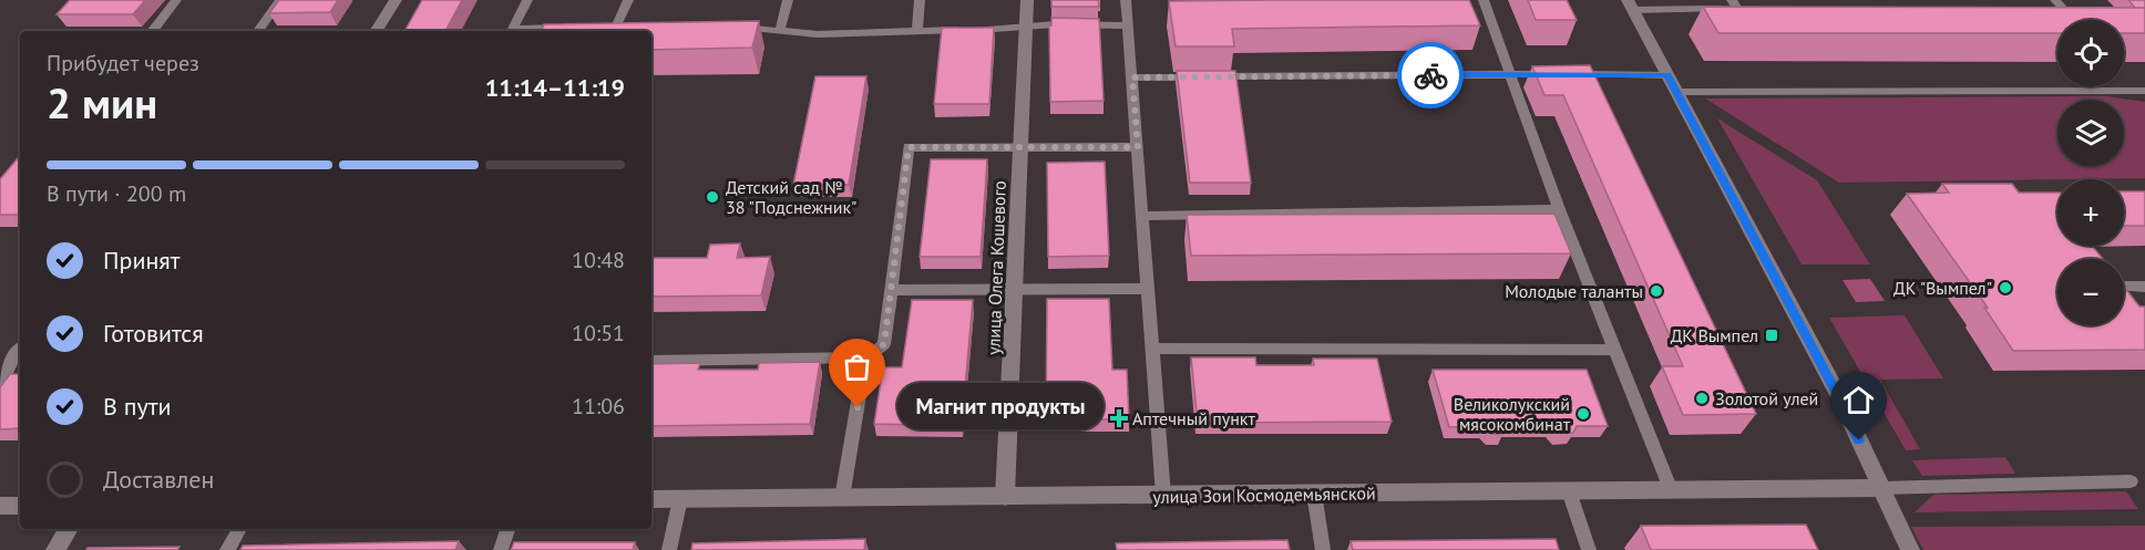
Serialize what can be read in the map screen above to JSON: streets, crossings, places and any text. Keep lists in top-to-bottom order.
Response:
{
  "streets": {
    "street": ["улица Олега Кошевого", "улица Зои Космодемьянской"]
  },
  "crossings": [
    ["улица Олега Кошевого", "улица Зои Космодемьянской"]
  ],
  "places": {
    "other": [
      "Детский сад № 38 \"Подснежник\"",
      "ДК \"Вымпел\"",
      "Молодые таланты",
      "Золотой улей",
      "Магнит продукты",
      "Великолукский мясокомбинат"
    ],
    "transit": ["ДК Вымпел"],
    "health": ["Аптечный пункт"]
  },
  "page": {
    "map_buttons": ["+", "−"],
    "heading": ["2 мин", "Прибудет через", "11:14–11:19"],
    "bar": "В пути · 200 m",
    "list": [
      ["Принят", "10:48"],
      ["Готовится", "10:51"],
      ["В пути", "11:06"],
      "Доставлен"
    ],
    "bubble": "Магнит продукты"
  }
}
